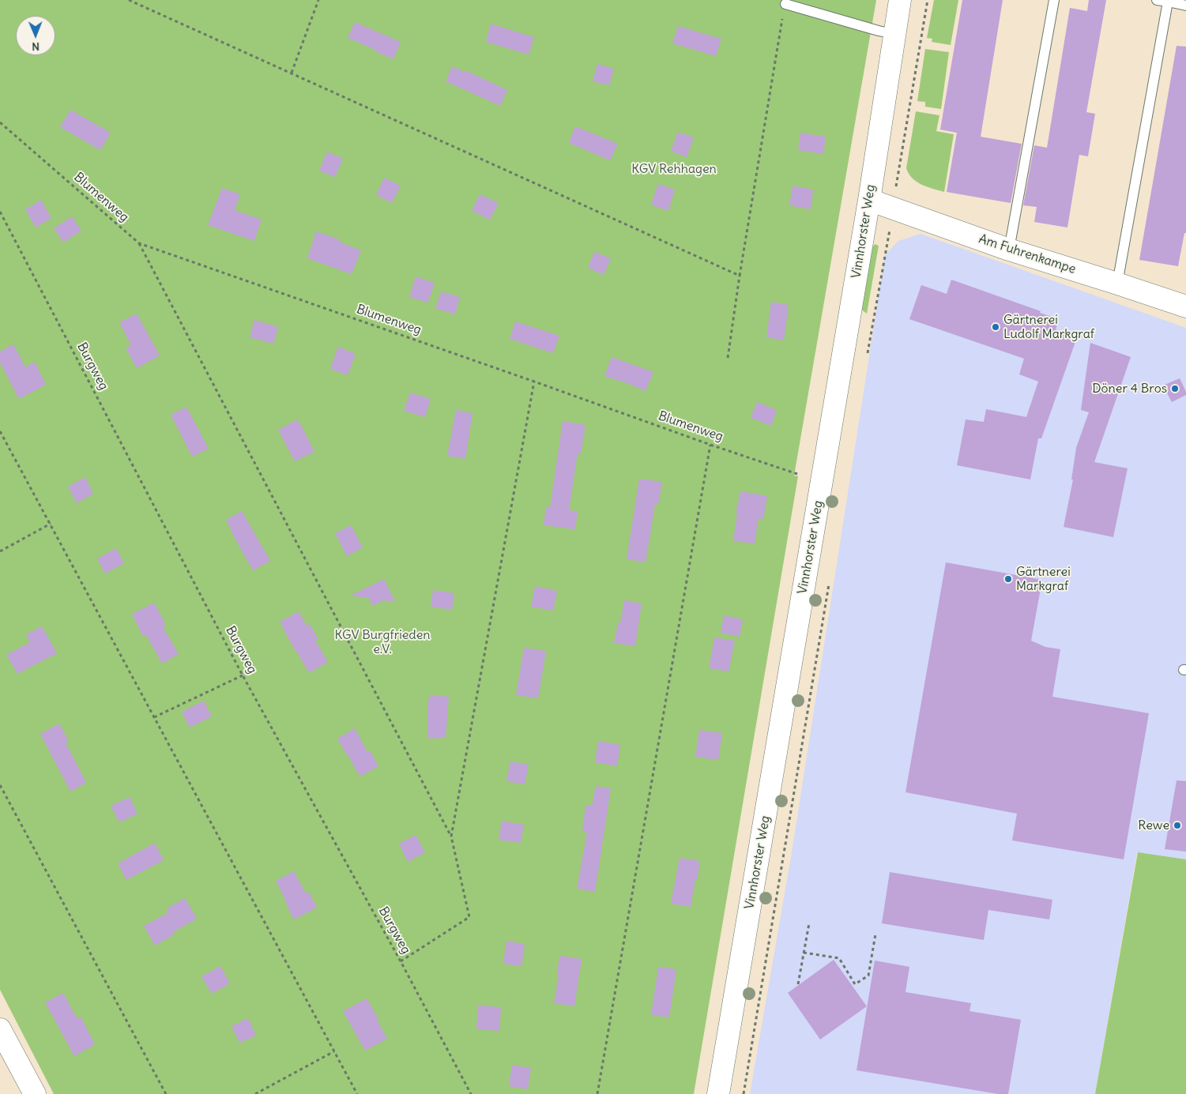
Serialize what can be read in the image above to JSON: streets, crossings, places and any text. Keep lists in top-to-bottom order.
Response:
{
  "streets": {
    "street": ["Vinnhorster Weg", "Am Fuhrenkampe"],
    "path": ["Blumenweg", "Burgweg"]
  },
  "crossings": [
    ["Vinnhorster Weg", "Am Fuhrenkampe"]
  ],
  "parks": ["KGV Rehhagen", "KGV Burgfrieden e.V."],
  "places": [
    "Gärtnerei Ludolf Markgraf",
    "Döner 4 Bros",
    "Gärtnerei Markgraf",
    "Rewe"
  ],
  "north": "bottom"
}
